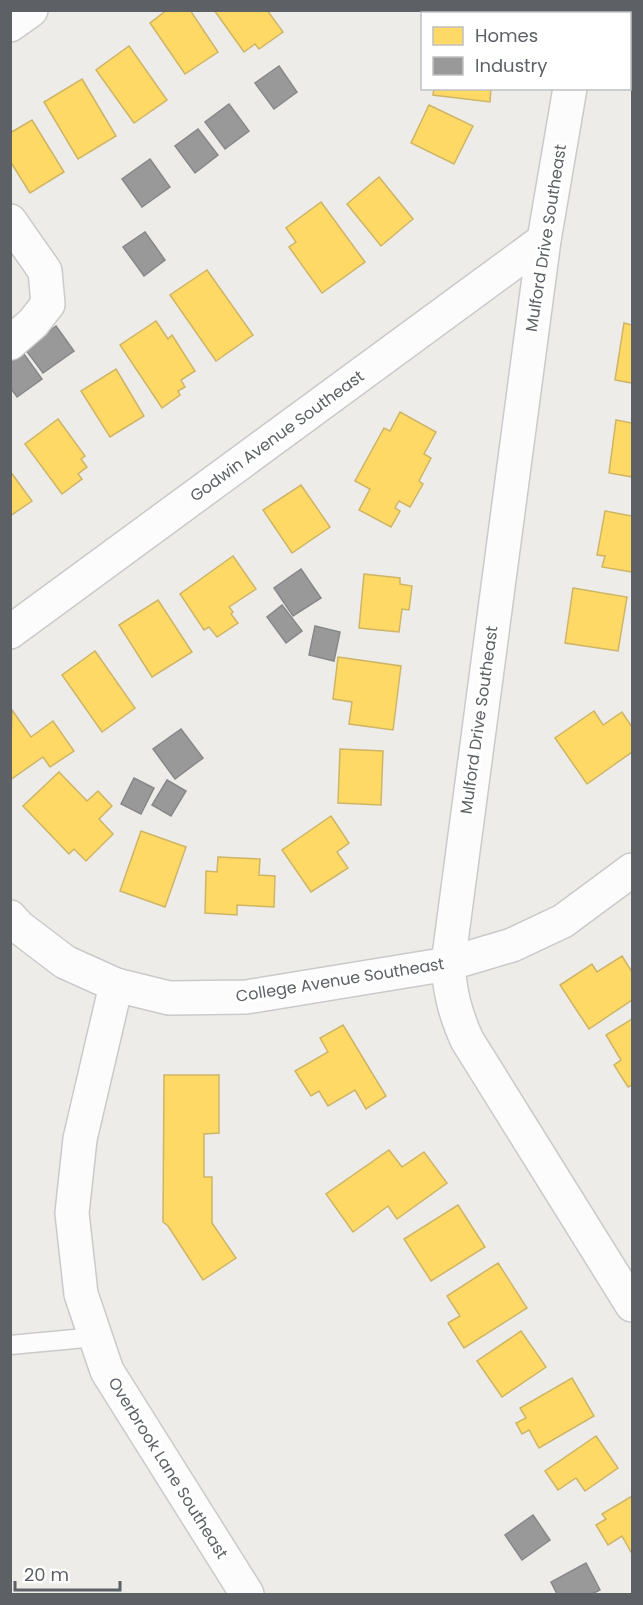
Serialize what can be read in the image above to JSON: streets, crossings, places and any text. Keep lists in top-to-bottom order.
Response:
{
  "streets": {
    "street": [
      "Mulford Drive Southeast",
      "Godwin Avenue Southeast",
      "College Avenue Southeast",
      "Overbrook Lane Southeast"
    ]
  },
  "crossings": [
    ["Mulford Drive Southeast", "Godwin Avenue Southeast"],
    ["Mulford Drive Southeast", "College Avenue Southeast"],
    ["College Avenue Southeast", "Overbrook Lane Southeast"]
  ],
  "legend": ["Homes", "Industry"],
  "scale_bar": "20 m"
}
